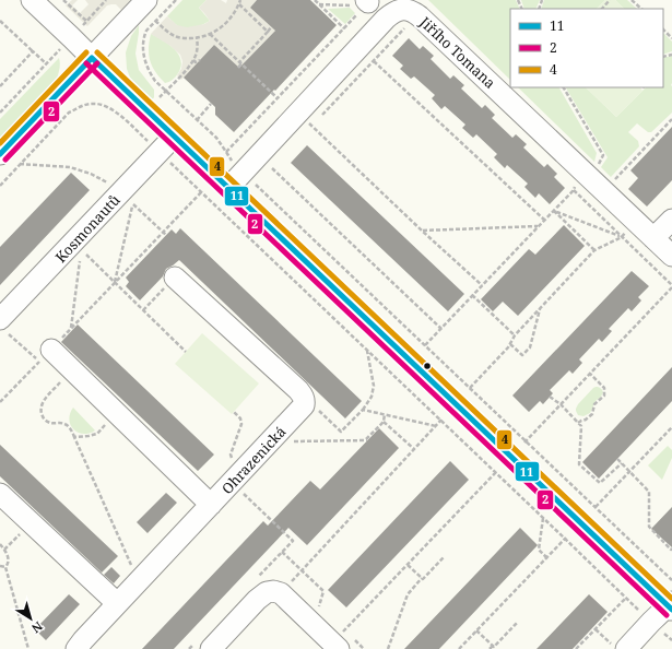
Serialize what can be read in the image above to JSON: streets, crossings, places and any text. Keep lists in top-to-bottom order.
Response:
{
  "streets": {
    "street": ["Jiřího Tomana", "Kosmonautů", "Ohrazenická"]
  },
  "lines": ["transit line 4", "transit line 11", "transit line 2"],
  "legend": ["11", "2", "4"],
  "north": "bottom right"
}
